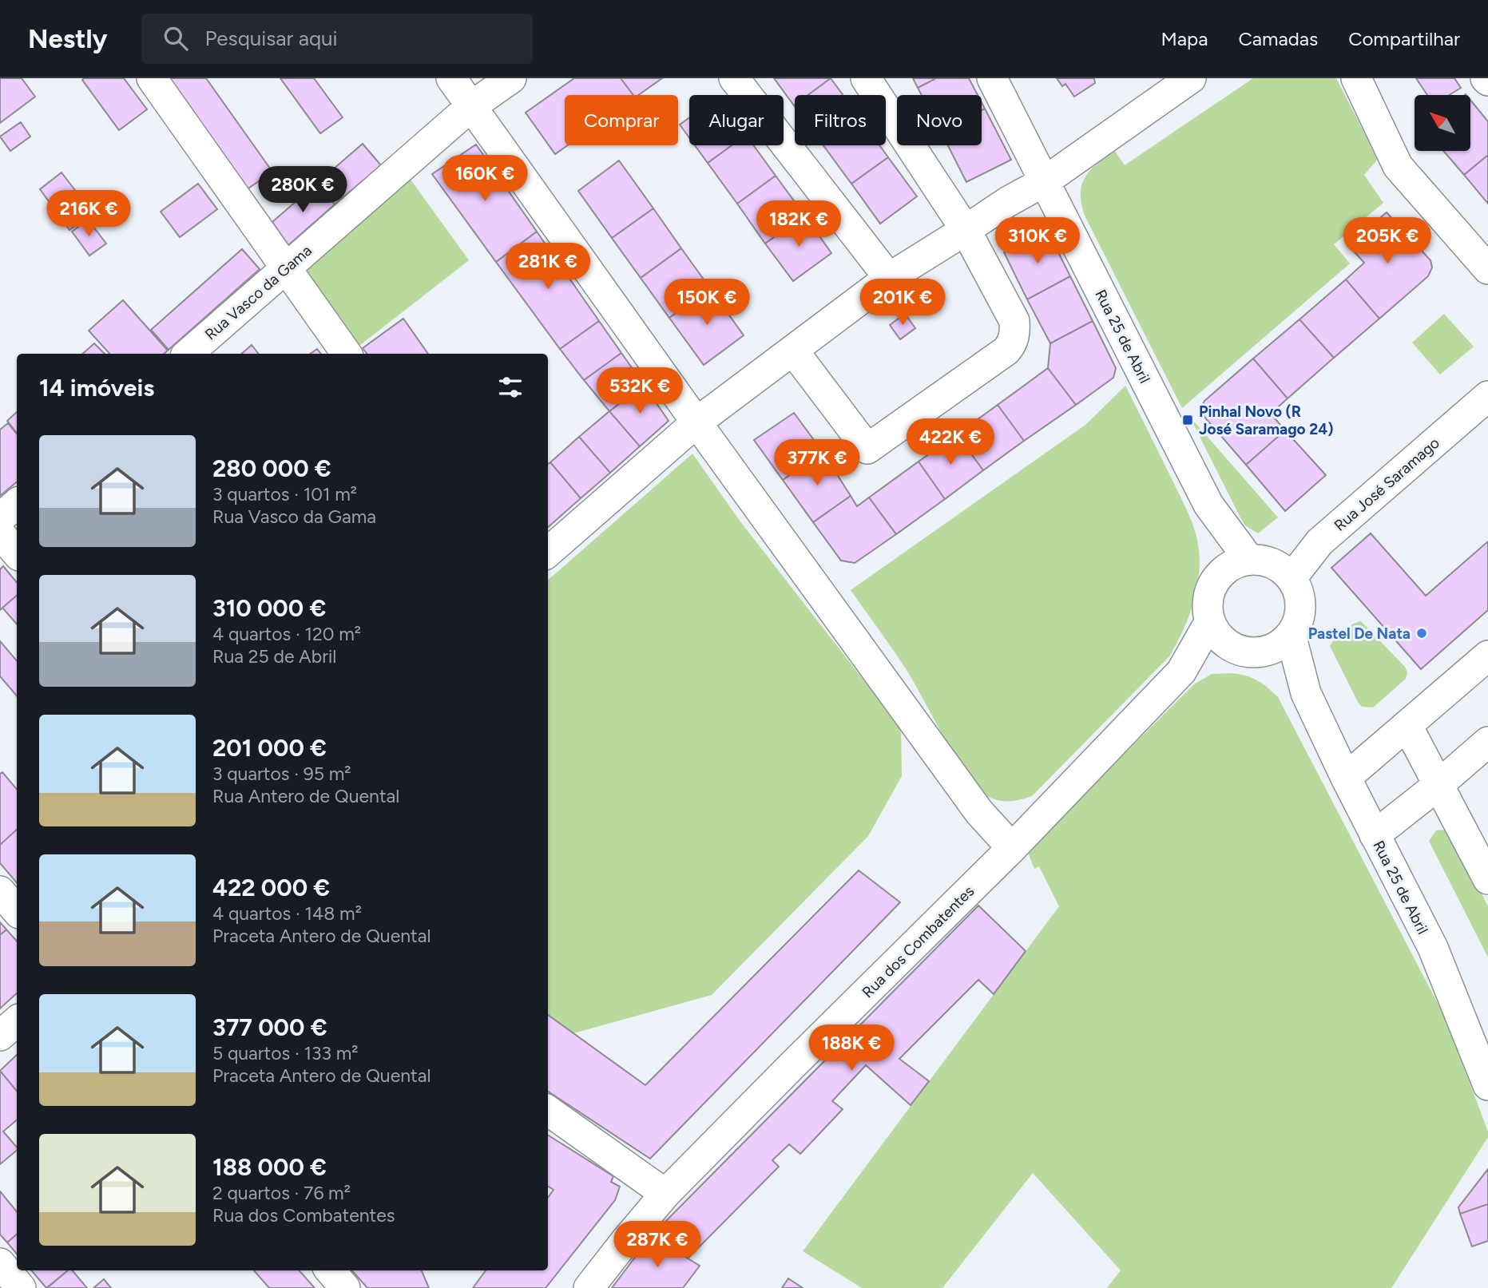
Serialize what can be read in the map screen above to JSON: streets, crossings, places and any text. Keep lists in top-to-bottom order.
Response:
{
  "streets": {
    "street": [
      "Rua Vasco da Gama",
      "Rua 25 de Abril",
      "Rua José Saramago",
      "Rua dos Combatentes"
    ]
  },
  "crossings": [
    ["Rua 25 de Abril", "Rua José Saramago"],
    ["Rua 25 de Abril", "Rua dos Combatentes"],
    ["Rua José Saramago", "Rua dos Combatentes"]
  ],
  "places": {
    "transit": ["Pinhal Novo (R José Saramago 24)"],
    "other": ["Pastel De Nata"]
  },
  "north": "top left",
  "page": {
    "header": "Nestly",
    "search": "Pesquisar aqui",
    "nav": ["Mapa", "Camadas", "Compartilhar"],
    "chip": [
      "Comprar",
      "Alugar",
      "Filtros",
      "Novo"
    ],
    "price": [
      "160K €",
      "280K €",
      "216K €",
      "182K €",
      "310K €",
      "205K €",
      "281K €",
      "150K €",
      "201K €",
      "532K €",
      "422K €",
      "377K €",
      "188K €",
      "287K €"
    ],
    "heading": "14 imóveis",
    "list": [
      {
        "name": "280 000 €",
        "note": "3 quartos · 101 m² · Rua Vasco da Gama"
      },
      {
        "name": "310 000 €",
        "note": "4 quartos · 120 m² · Rua 25 de Abril"
      },
      {
        "name": "201 000 €",
        "note": "3 quartos · 95 m² · Rua Antero de Quental"
      },
      {
        "name": "422 000 €",
        "note": "4 quartos · 148 m² · Praceta Antero de Quental"
      },
      {
        "name": "377 000 €",
        "note": "5 quartos · 133 m² · Praceta Antero de Quental"
      },
      {
        "name": "188 000 €",
        "note": "2 quartos · 76 m² · Rua dos Combatentes"
      }
    ]
  }
}
